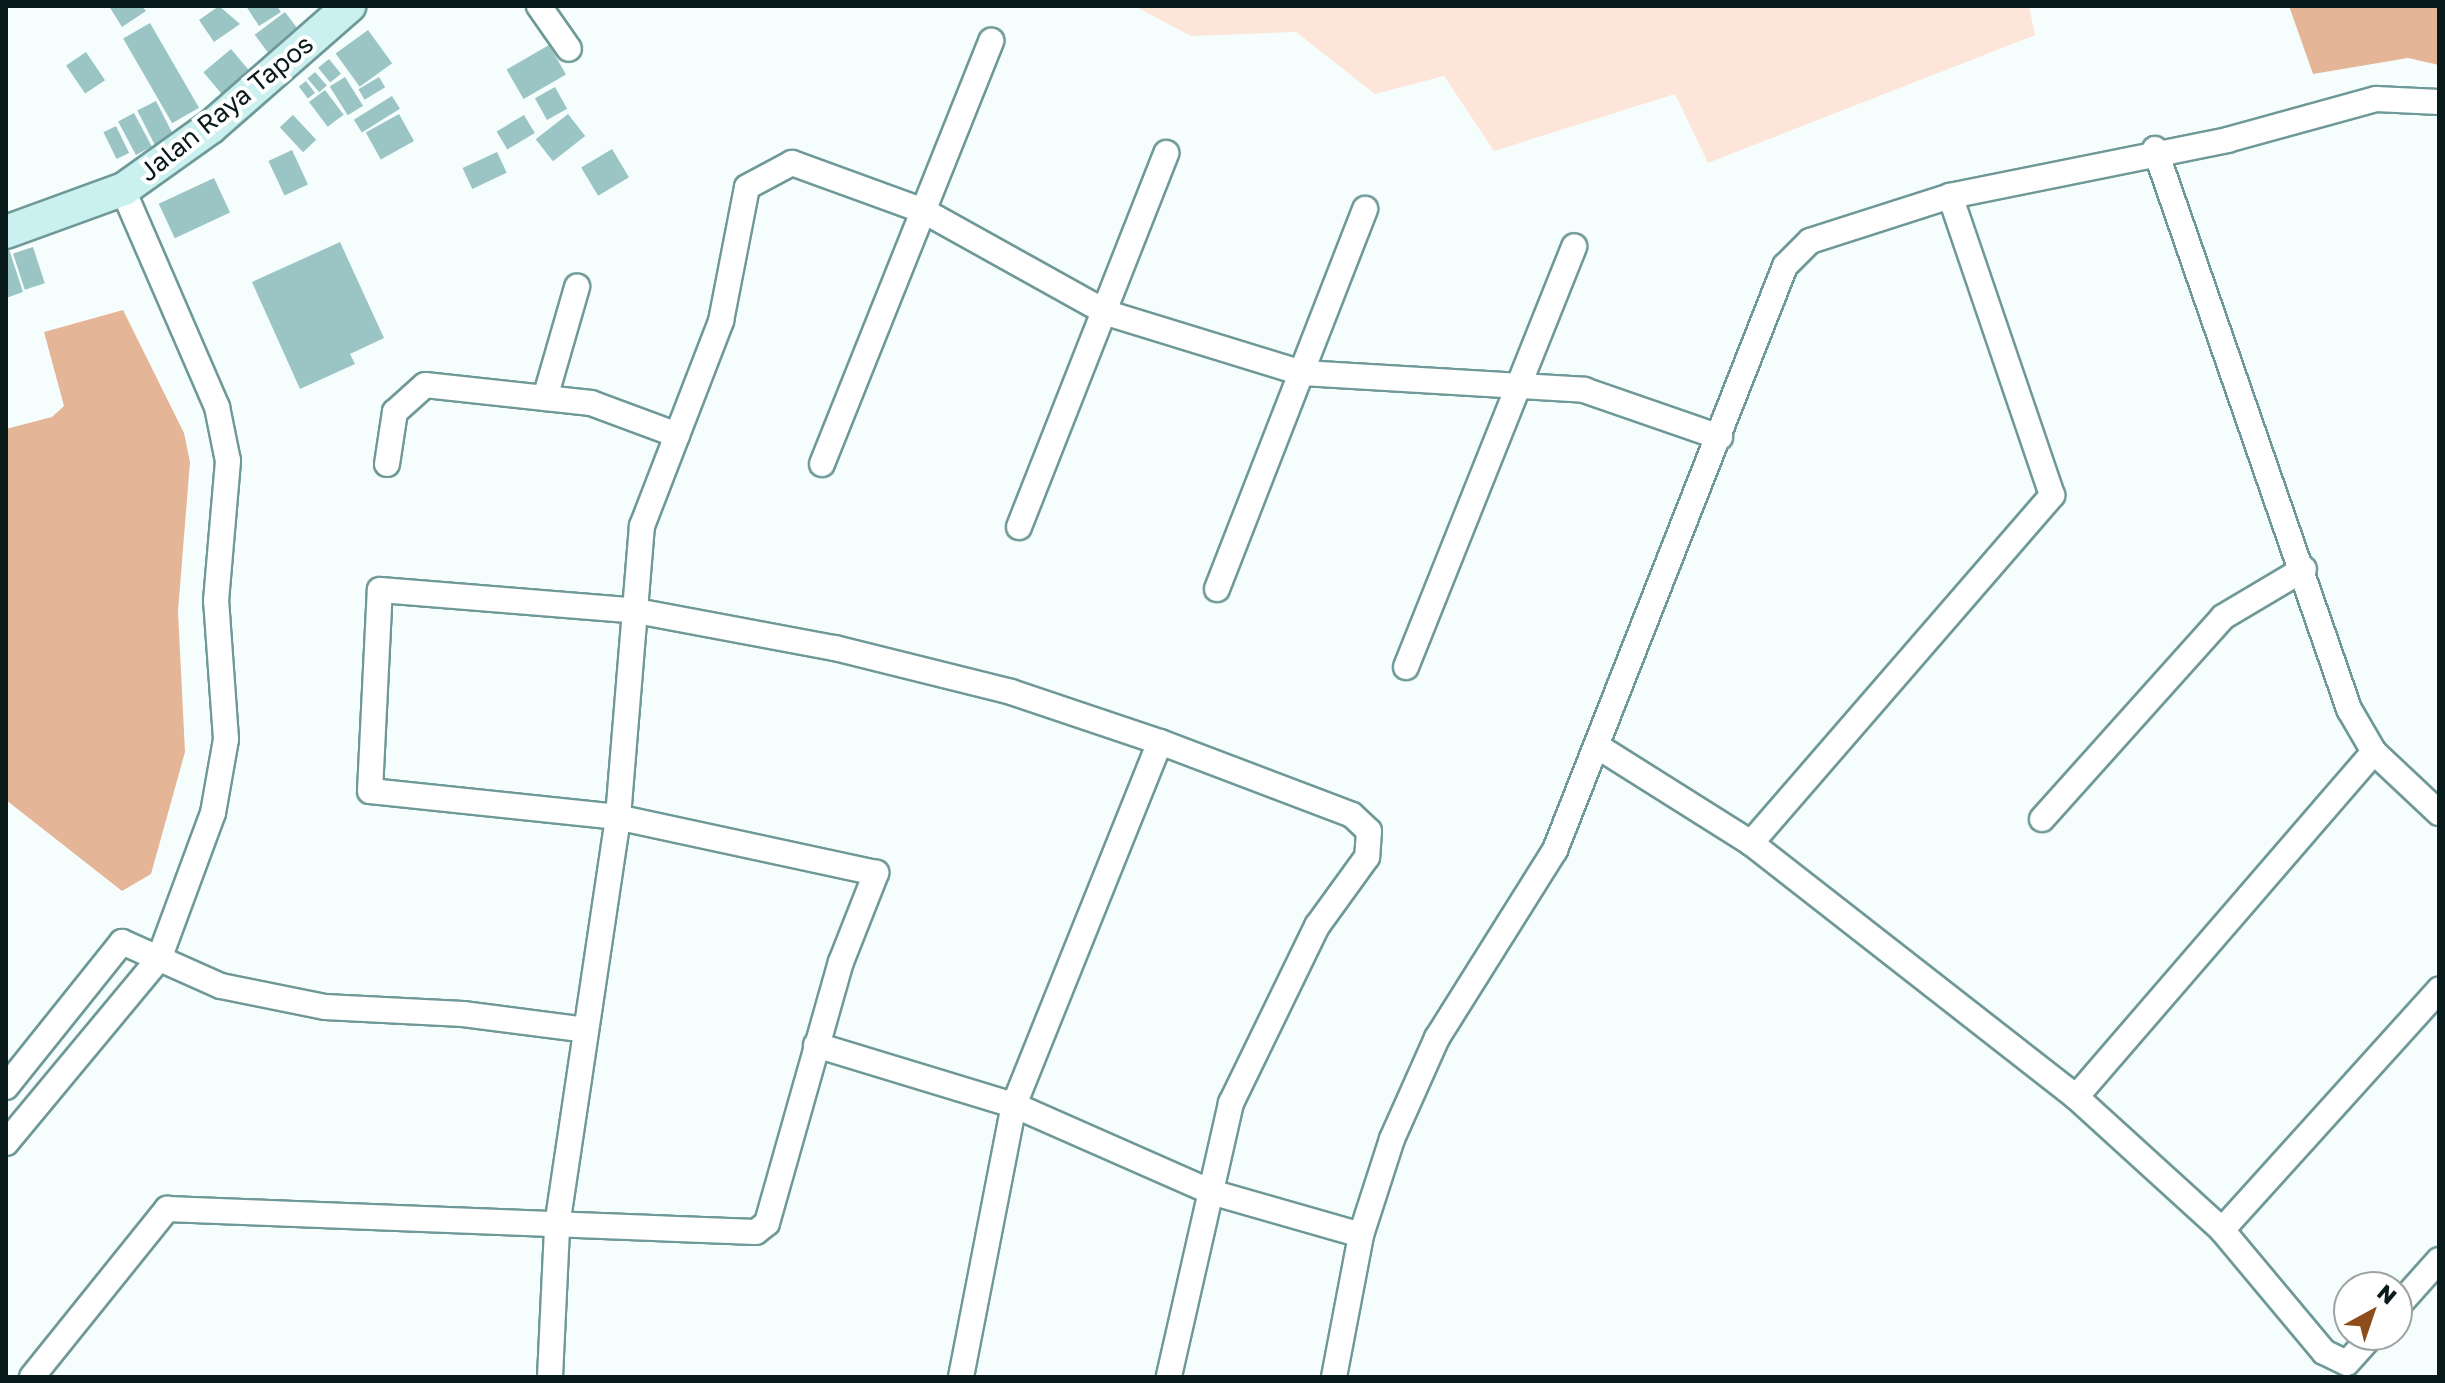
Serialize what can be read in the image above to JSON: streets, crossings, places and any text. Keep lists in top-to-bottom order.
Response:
{
  "streets": {
    "main road": ["Jalan Raya Tapos"]
  },
  "north": "top right"
}
